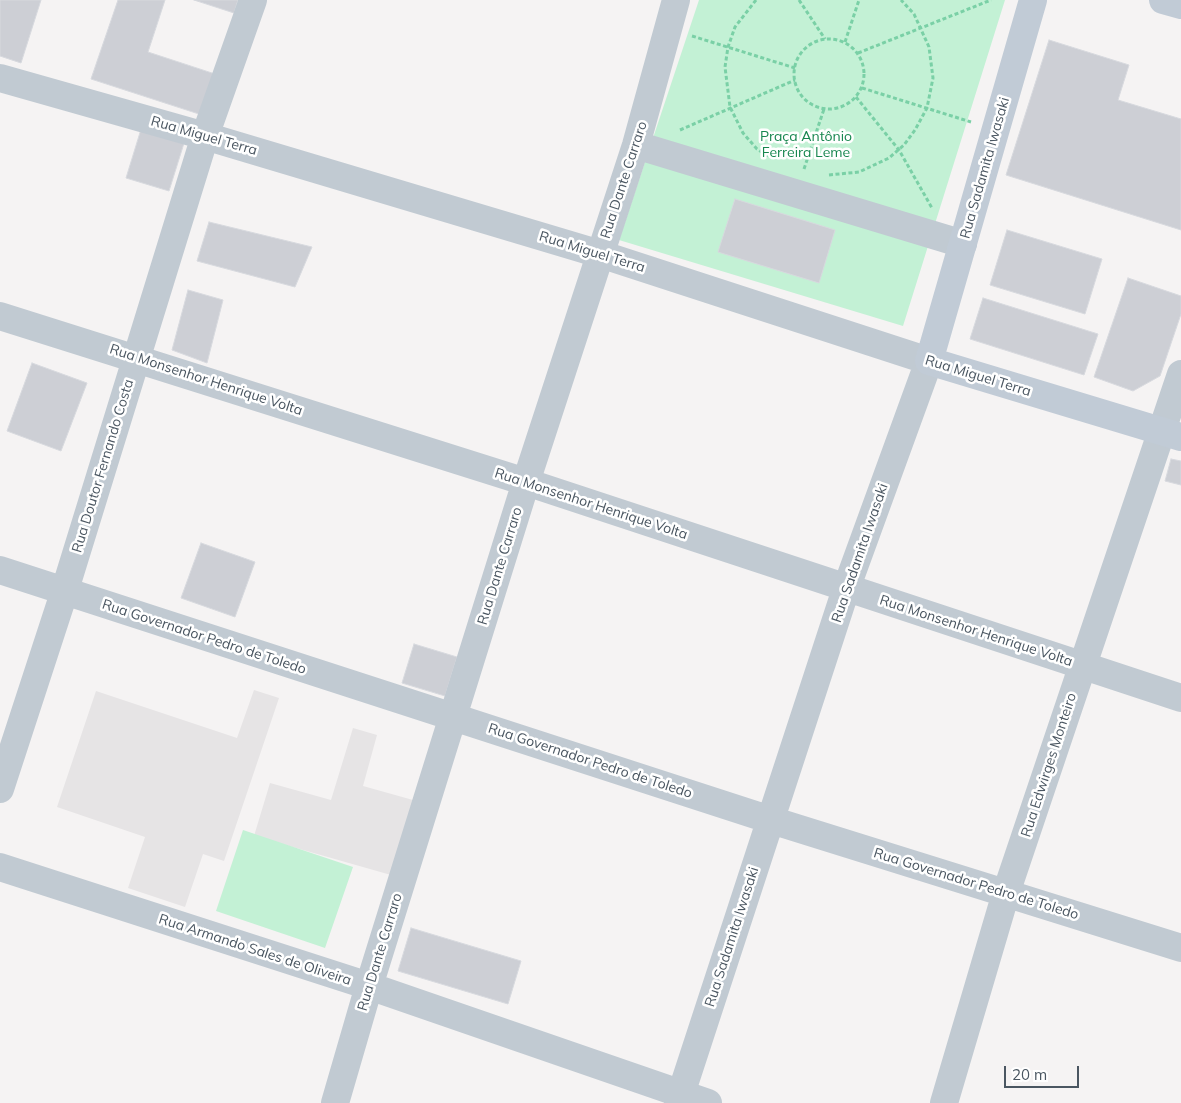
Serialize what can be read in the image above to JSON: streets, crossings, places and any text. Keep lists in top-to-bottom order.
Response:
{
  "streets": {
    "main road": ["Rua Miguel Terra", "Rua Sadamita Iwasaki"],
    "street": [
      "Rua Dante Carraro",
      "Rua Monsenhor Henrique Volta",
      "Rua Doutor Fernando Costa",
      "Rua Governador Pedro de Toledo",
      "Rua Edwirges Monteiro",
      "Rua Armando Sales de Oliveira"
    ]
  },
  "crossings": [
    ["Rua Miguel Terra", "Rua Sadamita Iwasaki"],
    ["Rua Miguel Terra", "Rua Dante Carraro"],
    ["Rua Miguel Terra", "Rua Doutor Fernando Costa"],
    ["Rua Miguel Terra", "Rua Edwirges Monteiro"],
    ["Rua Sadamita Iwasaki", "Rua Monsenhor Henrique Volta"],
    ["Rua Sadamita Iwasaki", "Rua Governador Pedro de Toledo"],
    ["Rua Sadamita Iwasaki", "Rua Armando Sales de Oliveira"],
    ["Rua Dante Carraro", "Rua Monsenhor Henrique Volta"],
    ["Rua Dante Carraro", "Rua Governador Pedro de Toledo"],
    ["Rua Dante Carraro", "Rua Armando Sales de Oliveira"],
    ["Rua Monsenhor Henrique Volta", "Rua Doutor Fernando Costa"],
    ["Rua Monsenhor Henrique Volta", "Rua Edwirges Monteiro"],
    ["Rua Doutor Fernando Costa", "Rua Governador Pedro de Toledo"],
    ["Rua Governador Pedro de Toledo", "Rua Edwirges Monteiro"]
  ],
  "parks": ["Praça Antônio Ferreira Leme"],
  "scale_bar": "20 m"
}
